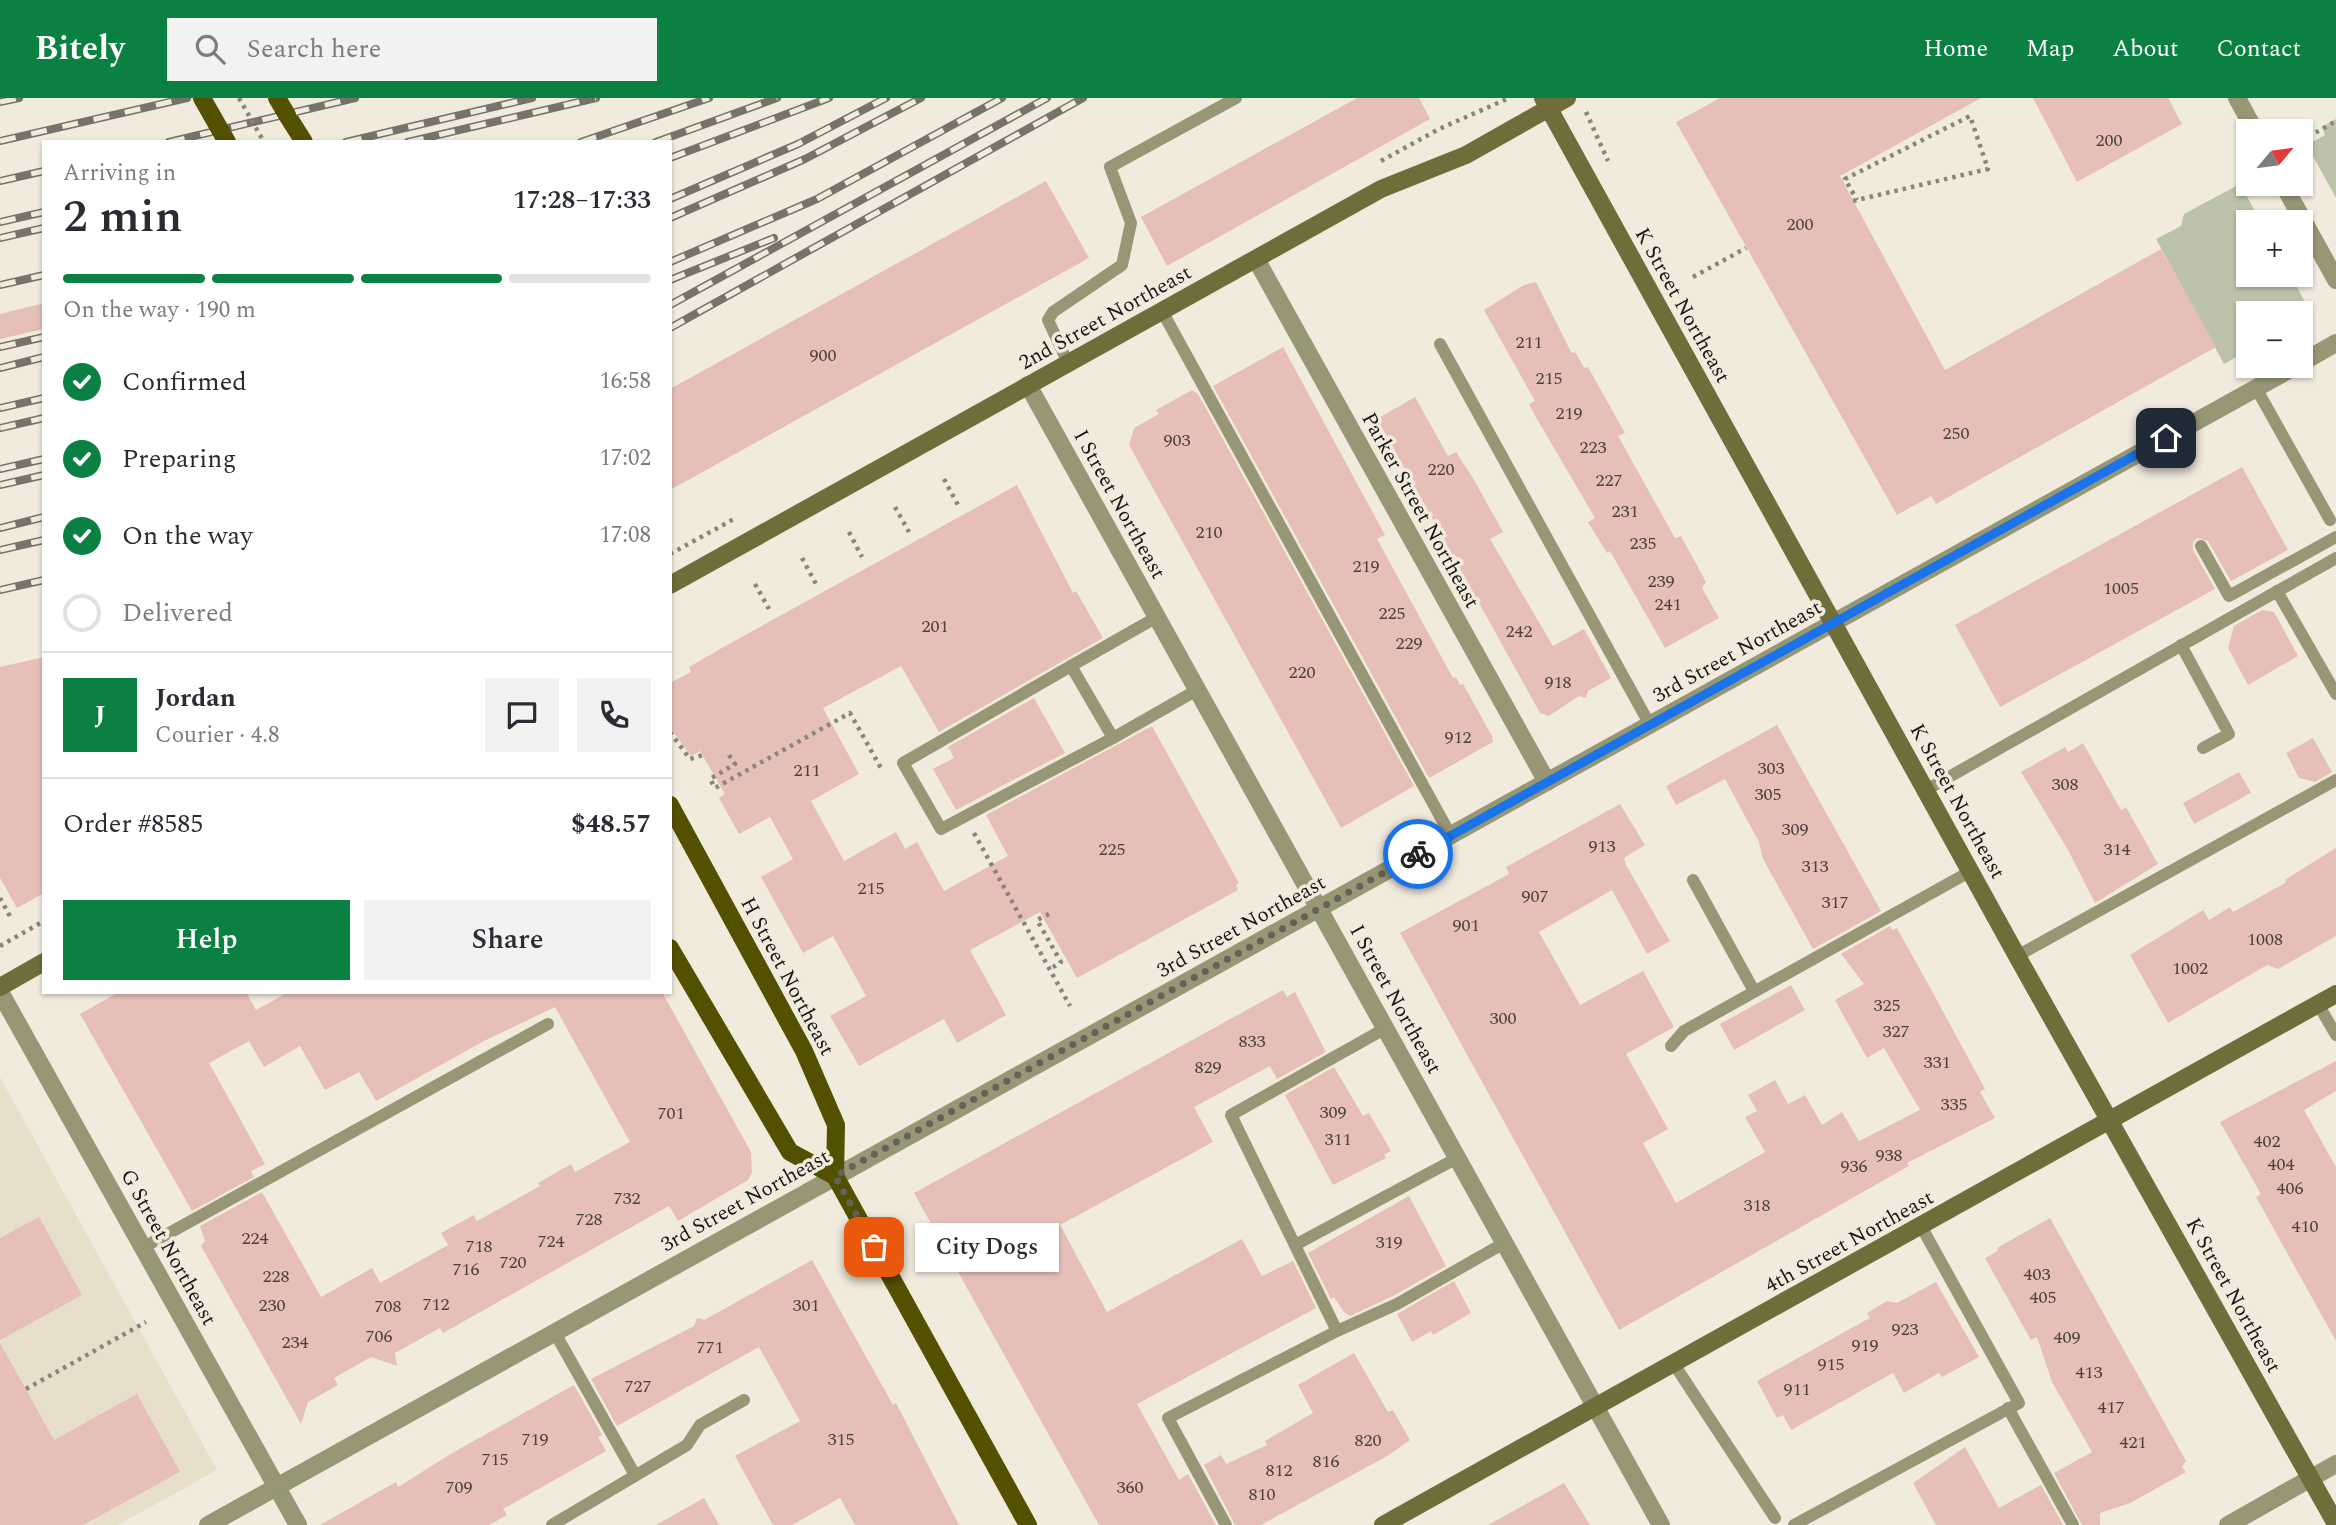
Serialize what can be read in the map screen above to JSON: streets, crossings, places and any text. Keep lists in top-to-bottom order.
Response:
{
  "streets": {
    "main road": ["H Street Northeast"],
    "street": [
      "K Street Northeast",
      "2nd Street Northeast",
      "I Street Northeast",
      "Parker Street Northeast",
      "3rd Street Northeast",
      "4th Street Northeast",
      "G Street Northeast"
    ]
  },
  "crossings": [
    ["K Street Northeast", "2nd Street Northeast"],
    ["K Street Northeast", "3rd Street Northeast"],
    ["K Street Northeast", "4th Street Northeast"],
    ["2nd Street Northeast", "I Street Northeast"],
    ["2nd Street Northeast", "Parker Street Northeast"],
    ["I Street Northeast", "3rd Street Northeast"],
    ["I Street Northeast", "4th Street Northeast"],
    ["Parker Street Northeast", "3rd Street Northeast"],
    ["3rd Street Northeast", "H Street Northeast"],
    ["3rd Street Northeast", "G Street Northeast"]
  ],
  "places": ["City Dogs"],
  "house_numbers": [
    "200",
    "200",
    "211",
    "900",
    "215",
    "219",
    "250",
    "903",
    "223",
    "220",
    "227",
    "231",
    "210",
    "235",
    "219",
    "239",
    "1005",
    "241",
    "225",
    "201",
    "242",
    "229",
    "220",
    "918",
    "912",
    "303",
    "211",
    "308",
    "305",
    "309",
    "913",
    "225",
    "314",
    "313",
    "215",
    "907",
    "317",
    "901",
    "1008",
    "1002",
    "325",
    "300",
    "327",
    "833",
    "331",
    "829",
    "335",
    "309",
    "701",
    "311",
    "402",
    "938",
    "404",
    "936",
    "406",
    "732",
    "318",
    "728",
    "410",
    "224",
    "724",
    "319",
    "718",
    "720",
    "716",
    "403",
    "228",
    "405",
    "712",
    "230",
    "301",
    "708",
    "923",
    "706",
    "409",
    "234",
    "919",
    "771",
    "915",
    "413",
    "727",
    "911",
    "417",
    "719",
    "315",
    "820",
    "421",
    "715",
    "816",
    "812",
    "709",
    "360",
    "810"
  ],
  "north": "top right",
  "page": {
    "header": "Bitely",
    "search": "Search here",
    "nav": [
      "Home",
      "Map",
      "About",
      "Contact"
    ],
    "map_buttons": ["+", "−"],
    "heading": ["2 min", "Arriving in", "17:28–17:33"],
    "panel": [
      "Jordan",
      "Courier · 4.8",
      "Order #8585",
      "$48.57"
    ],
    "bar": "On the way · 190 m",
    "list": [
      ["Confirmed", "16:58"],
      ["Preparing", "17:02"],
      ["On the way", "17:08"],
      "Delivered"
    ],
    "round": "J",
    "buttons": ["Help", "Share"],
    "bubble": "City Dogs"
  }
}
